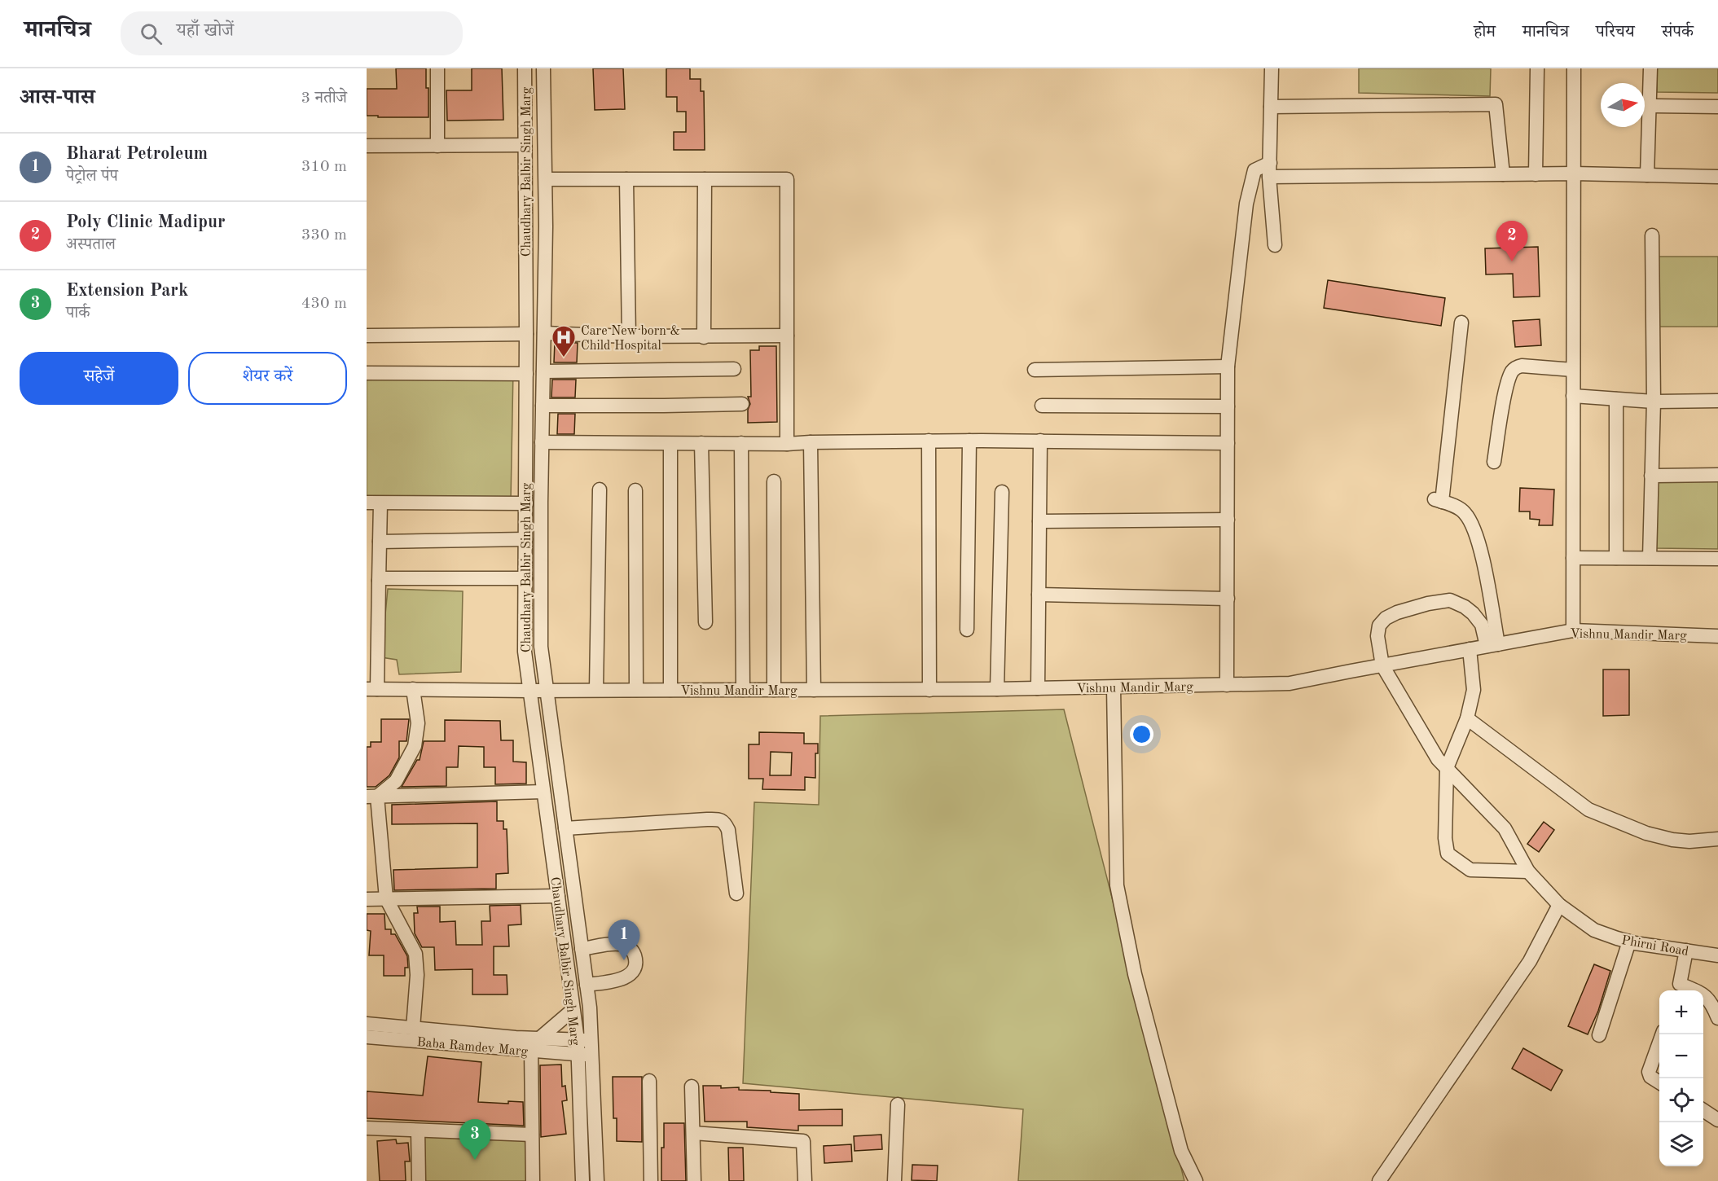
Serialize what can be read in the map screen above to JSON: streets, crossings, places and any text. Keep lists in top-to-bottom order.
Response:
{
  "streets": {
    "street": [
      "Chaudhary Balbir Singh Marg",
      "Vishnu Mandir Marg",
      "Phirni Road",
      "Baba Ramdev Marg"
    ]
  },
  "crossings": [
    ["Chaudhary Balbir Singh Marg", "Vishnu Mandir Marg"],
    ["Chaudhary Balbir Singh Marg", "Baba Ramdev Marg"],
    ["Vishnu Mandir Marg", "Phirni Road"]
  ],
  "places": {
    "hospital": ["Care New born & Child Hospital"]
  },
  "north": "right",
  "page": {
    "header": "मानचित्र",
    "search": "यहाँ खोजें",
    "nav": [
      "होम",
      "मानचित्र",
      "परिचय",
      "संपर्क"
    ],
    "heading": ["आस-पास", "3 नतीजे"],
    "list": [
      {
        "mark": "1",
        "name": "Bharat Petroleum",
        "note": "पेट्रोल पंप",
        "value": "310 m"
      },
      {
        "mark": "2",
        "name": "Poly Clinic Madipur",
        "note": "अस्पताल",
        "value": "330 m"
      },
      {
        "mark": "3",
        "name": "Extension Park",
        "note": "पार्क",
        "value": "430 m"
      }
    ],
    "pins": ["2", "1", "3"],
    "buttons": ["सहेजें", "शेयर करें"],
    "map_buttons": ["+", "−"]
  }
}
